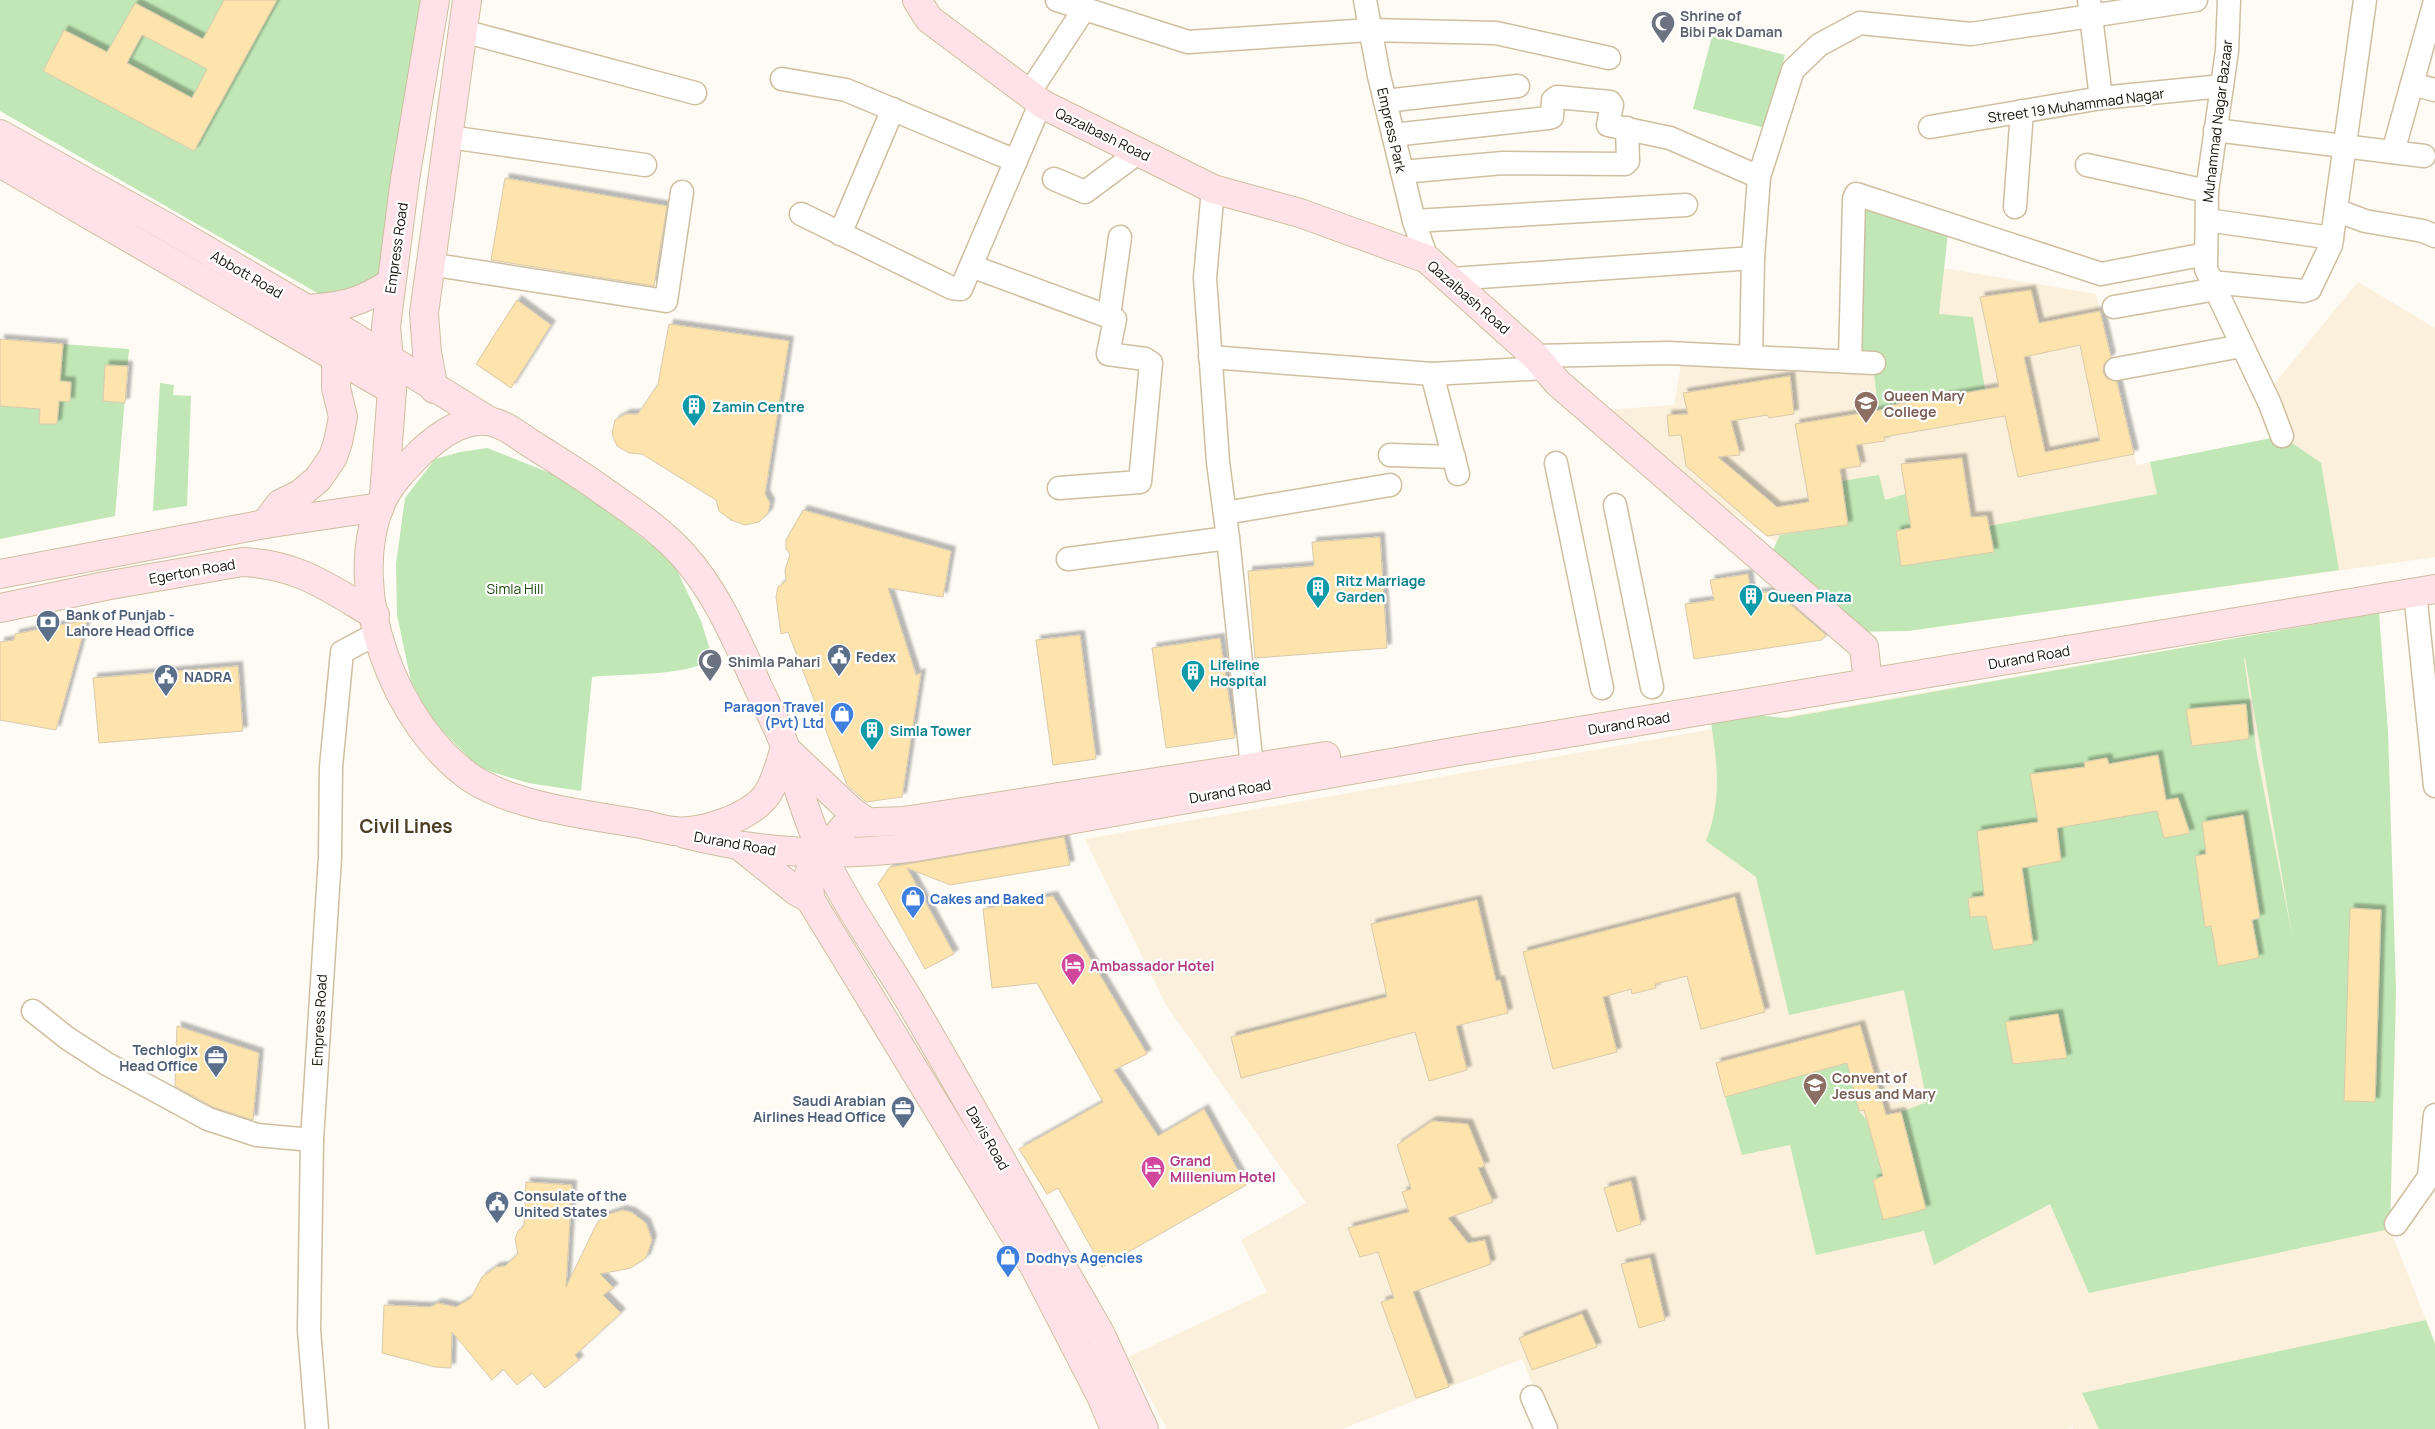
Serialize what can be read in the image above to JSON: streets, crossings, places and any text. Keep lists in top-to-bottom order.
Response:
{
  "streets": {
    "main road": [
      "Qazalbash Road",
      "Empress Road",
      "Abbott Road",
      "Egerton Road",
      "Durand Road",
      "Davis Road"
    ],
    "street": ["Street 19 Muhammad Nagar", "Muhammad Nagar Bazaar", "Empress Park"]
  },
  "crossings": [
    ["Street 19 Muhammad Nagar", "Muhammad Nagar Bazaar"],
    ["Empress Park", "Qazalbash Road"],
    ["Qazalbash Road", "Durand Road"],
    ["Empress Road", "Abbott Road"],
    ["Empress Road", "Egerton Road"],
    ["Durand Road", "Davis Road"]
  ],
  "districts": ["Civil Lines"],
  "parks": ["Simla Hill"],
  "places": {
    "mosque": ["Shrine of Bibi Pak Daman", "Shimla Pahari"],
    "school or university": ["Queen Mary College", "Convent of Jesus and Mary"],
    "building": [
      "Zamin Centre",
      "Ritz Marriage Garden",
      "Queen Plaza",
      "Lifeline Hospital",
      "Simla Tower"
    ],
    "bank": ["Bank of Punjab - Lahore Head Office"],
    "public building": ["Fedex", "NADRA", "Consulate of the United States"],
    "shop": ["Paragon Travel (Pvt) Ltd", "Cakes and Baked", "Dodhys Agencies"],
    "hotel": ["Ambassador Hotel", "Grand Millenium Hotel"],
    "office": ["Techlogix Head Office", "Saudi Arabian Airlines Head Office"]
  }
}
